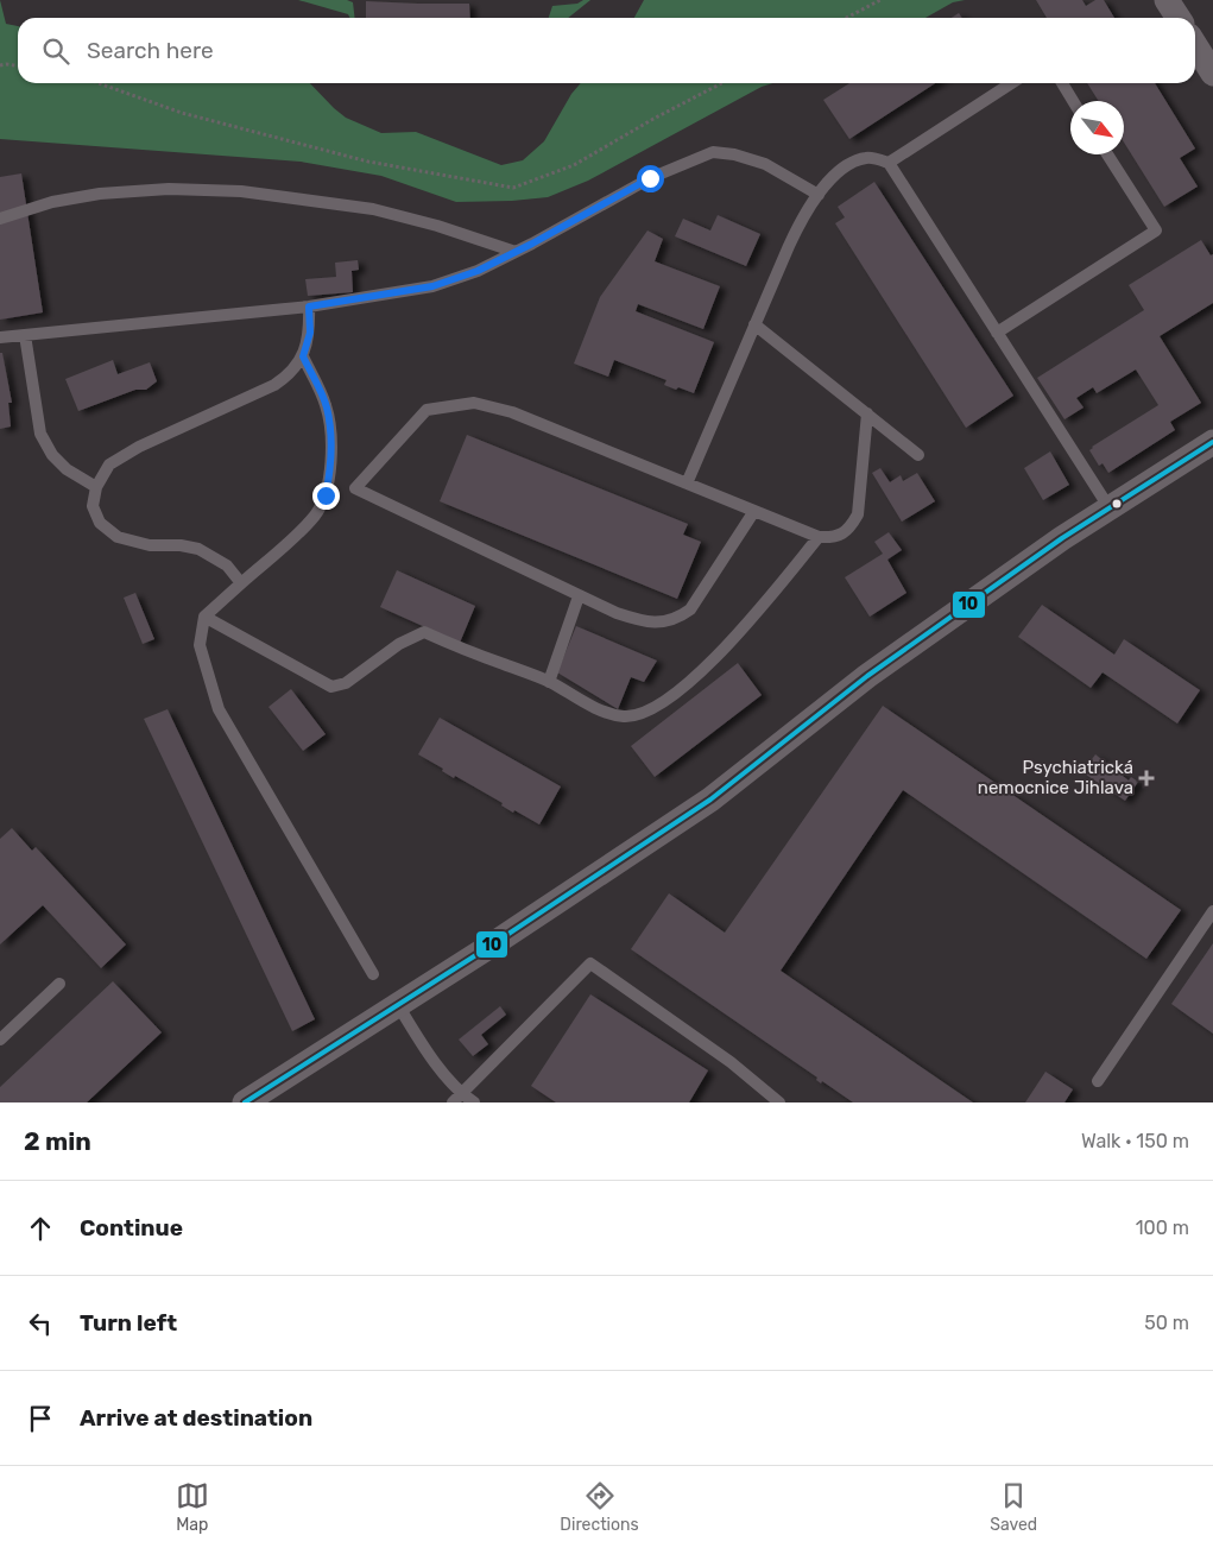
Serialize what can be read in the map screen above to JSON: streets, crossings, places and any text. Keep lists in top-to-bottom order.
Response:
{
  "places": {
    "health": ["Psychiatrická nemocnice Jihlava"]
  },
  "lines": ["transit line 10"],
  "north": "bottom right",
  "page": {
    "search": "Search here",
    "heading": ["2 min", "Walk · 150 m"],
    "list": [
      ["Continue", "100 m"],
      ["Turn left", "50 m"],
      "Arrive at destination"
    ],
    "nav": ["Map", "Directions", "Saved"]
  }
}
